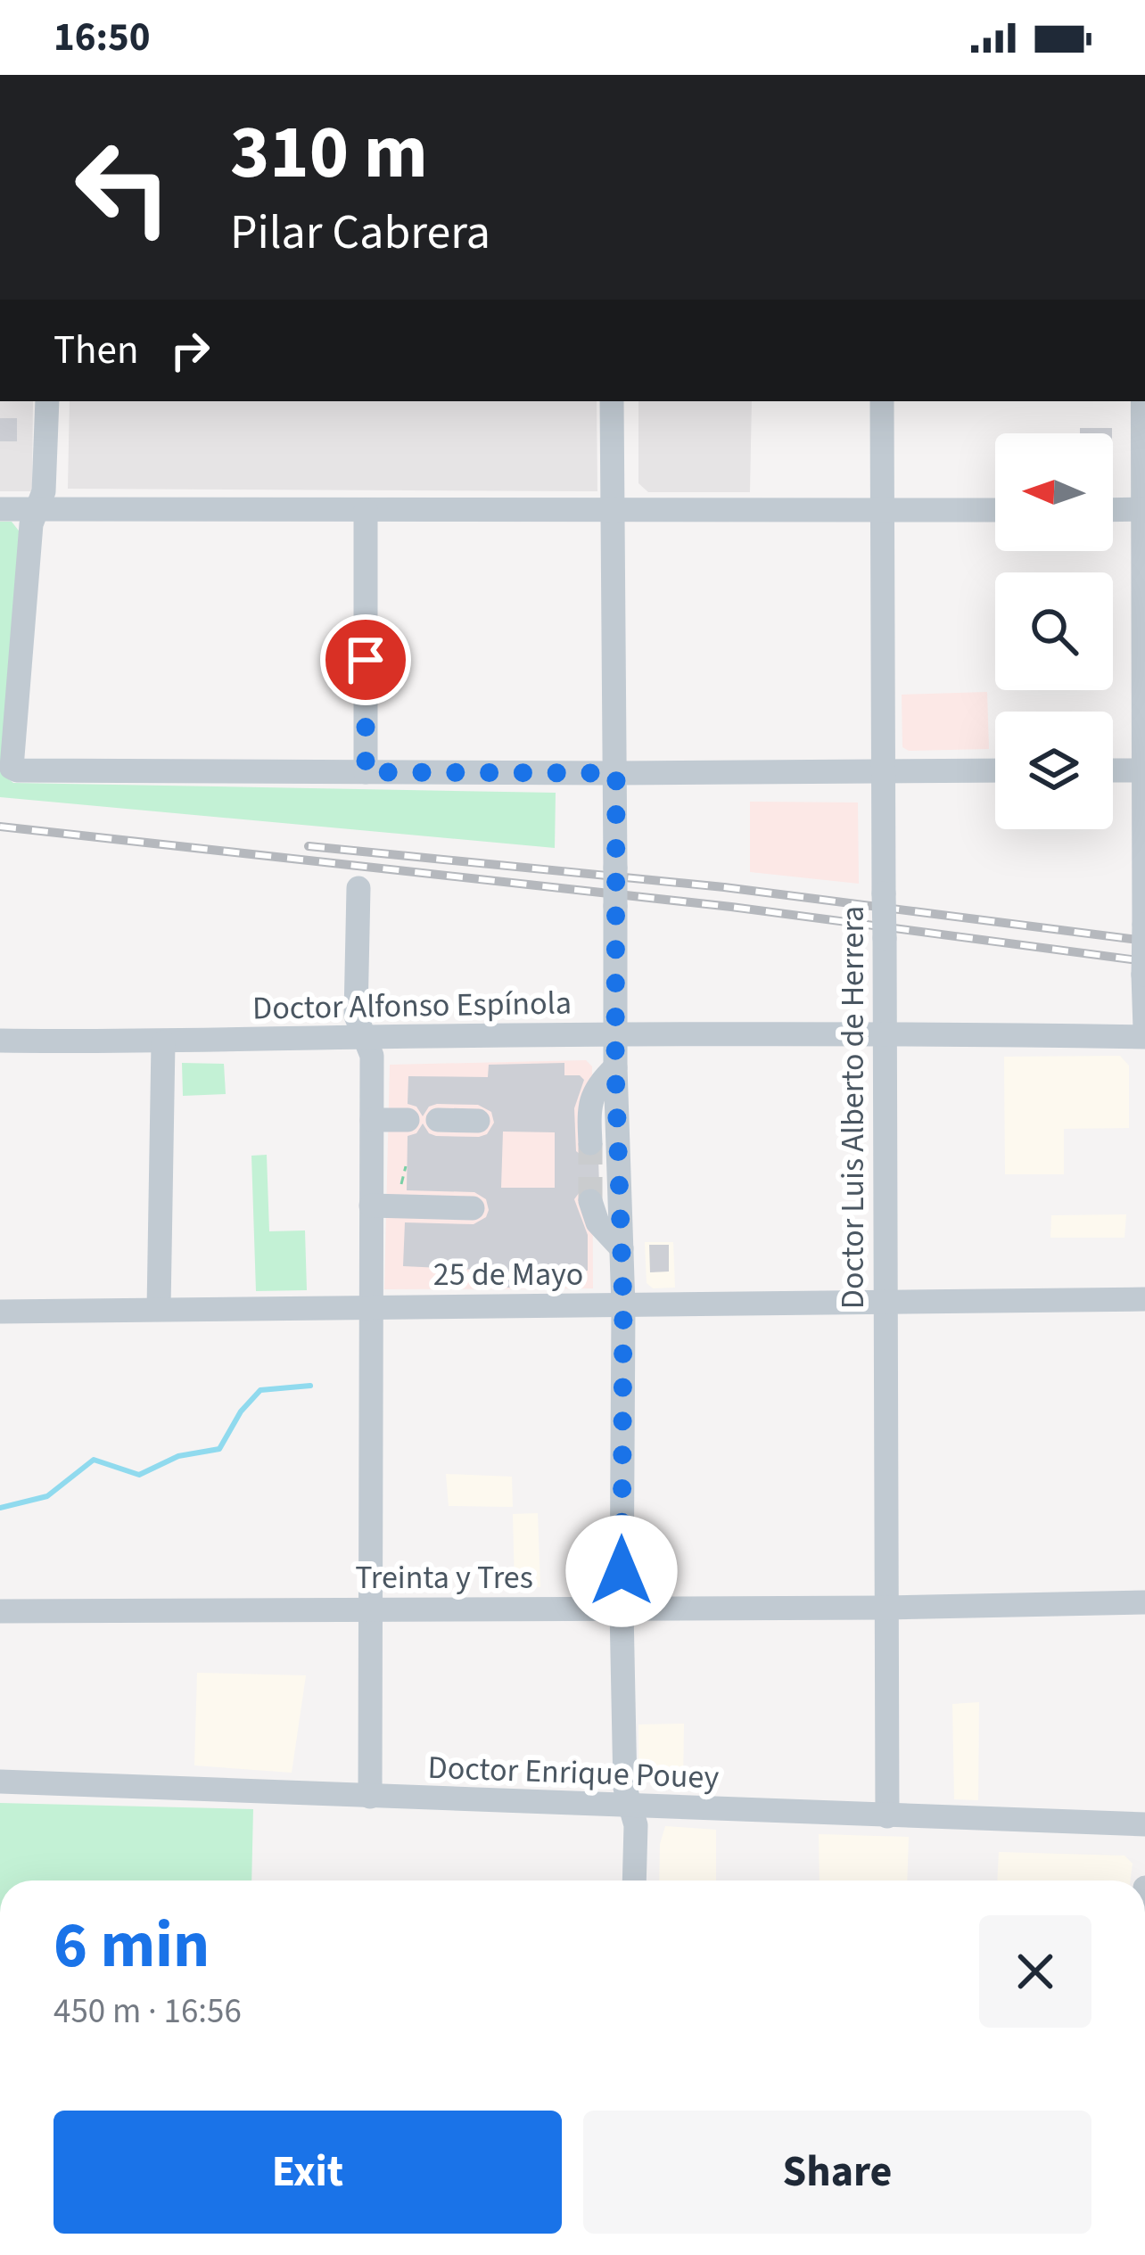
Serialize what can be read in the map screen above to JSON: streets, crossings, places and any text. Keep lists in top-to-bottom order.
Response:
{
  "streets": {
    "street": [
      "Doctor Alfonso Espínola",
      "Doctor Luis Alberto de Herrera",
      "25 de Mayo",
      "Treinta y Tres",
      "Doctor Enrique Pouey"
    ]
  },
  "crossings": [
    ["Doctor Alfonso Espínola", "Doctor Luis Alberto de Herrera"],
    ["Doctor Luis Alberto de Herrera", "25 de Mayo"],
    ["Doctor Luis Alberto de Herrera", "Treinta y Tres"],
    ["Doctor Luis Alberto de Herrera", "Doctor Enrique Pouey"]
  ],
  "north": "left",
  "page": {
    "status": "16:50",
    "turn": ["310 m", "Pilar Cabrera"],
    "then": "Then",
    "heading": ["6 min", "450 m · 16:56"],
    "buttons": ["Exit", "Share"]
  }
}
